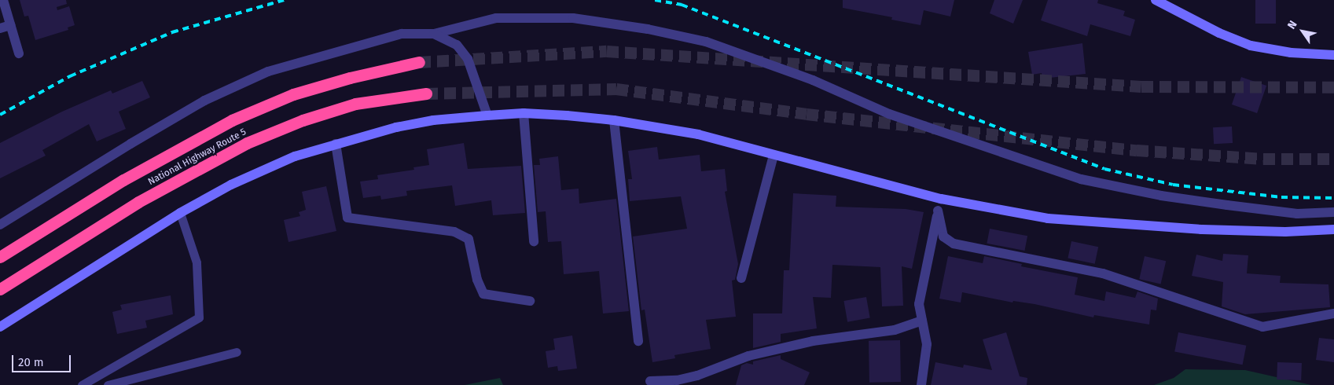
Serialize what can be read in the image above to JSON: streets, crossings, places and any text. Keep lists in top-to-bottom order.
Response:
{
  "streets": {
    "highway": ["National Highway Route 5"]
  },
  "scale_bar": "20 m",
  "north": "top left"
}
